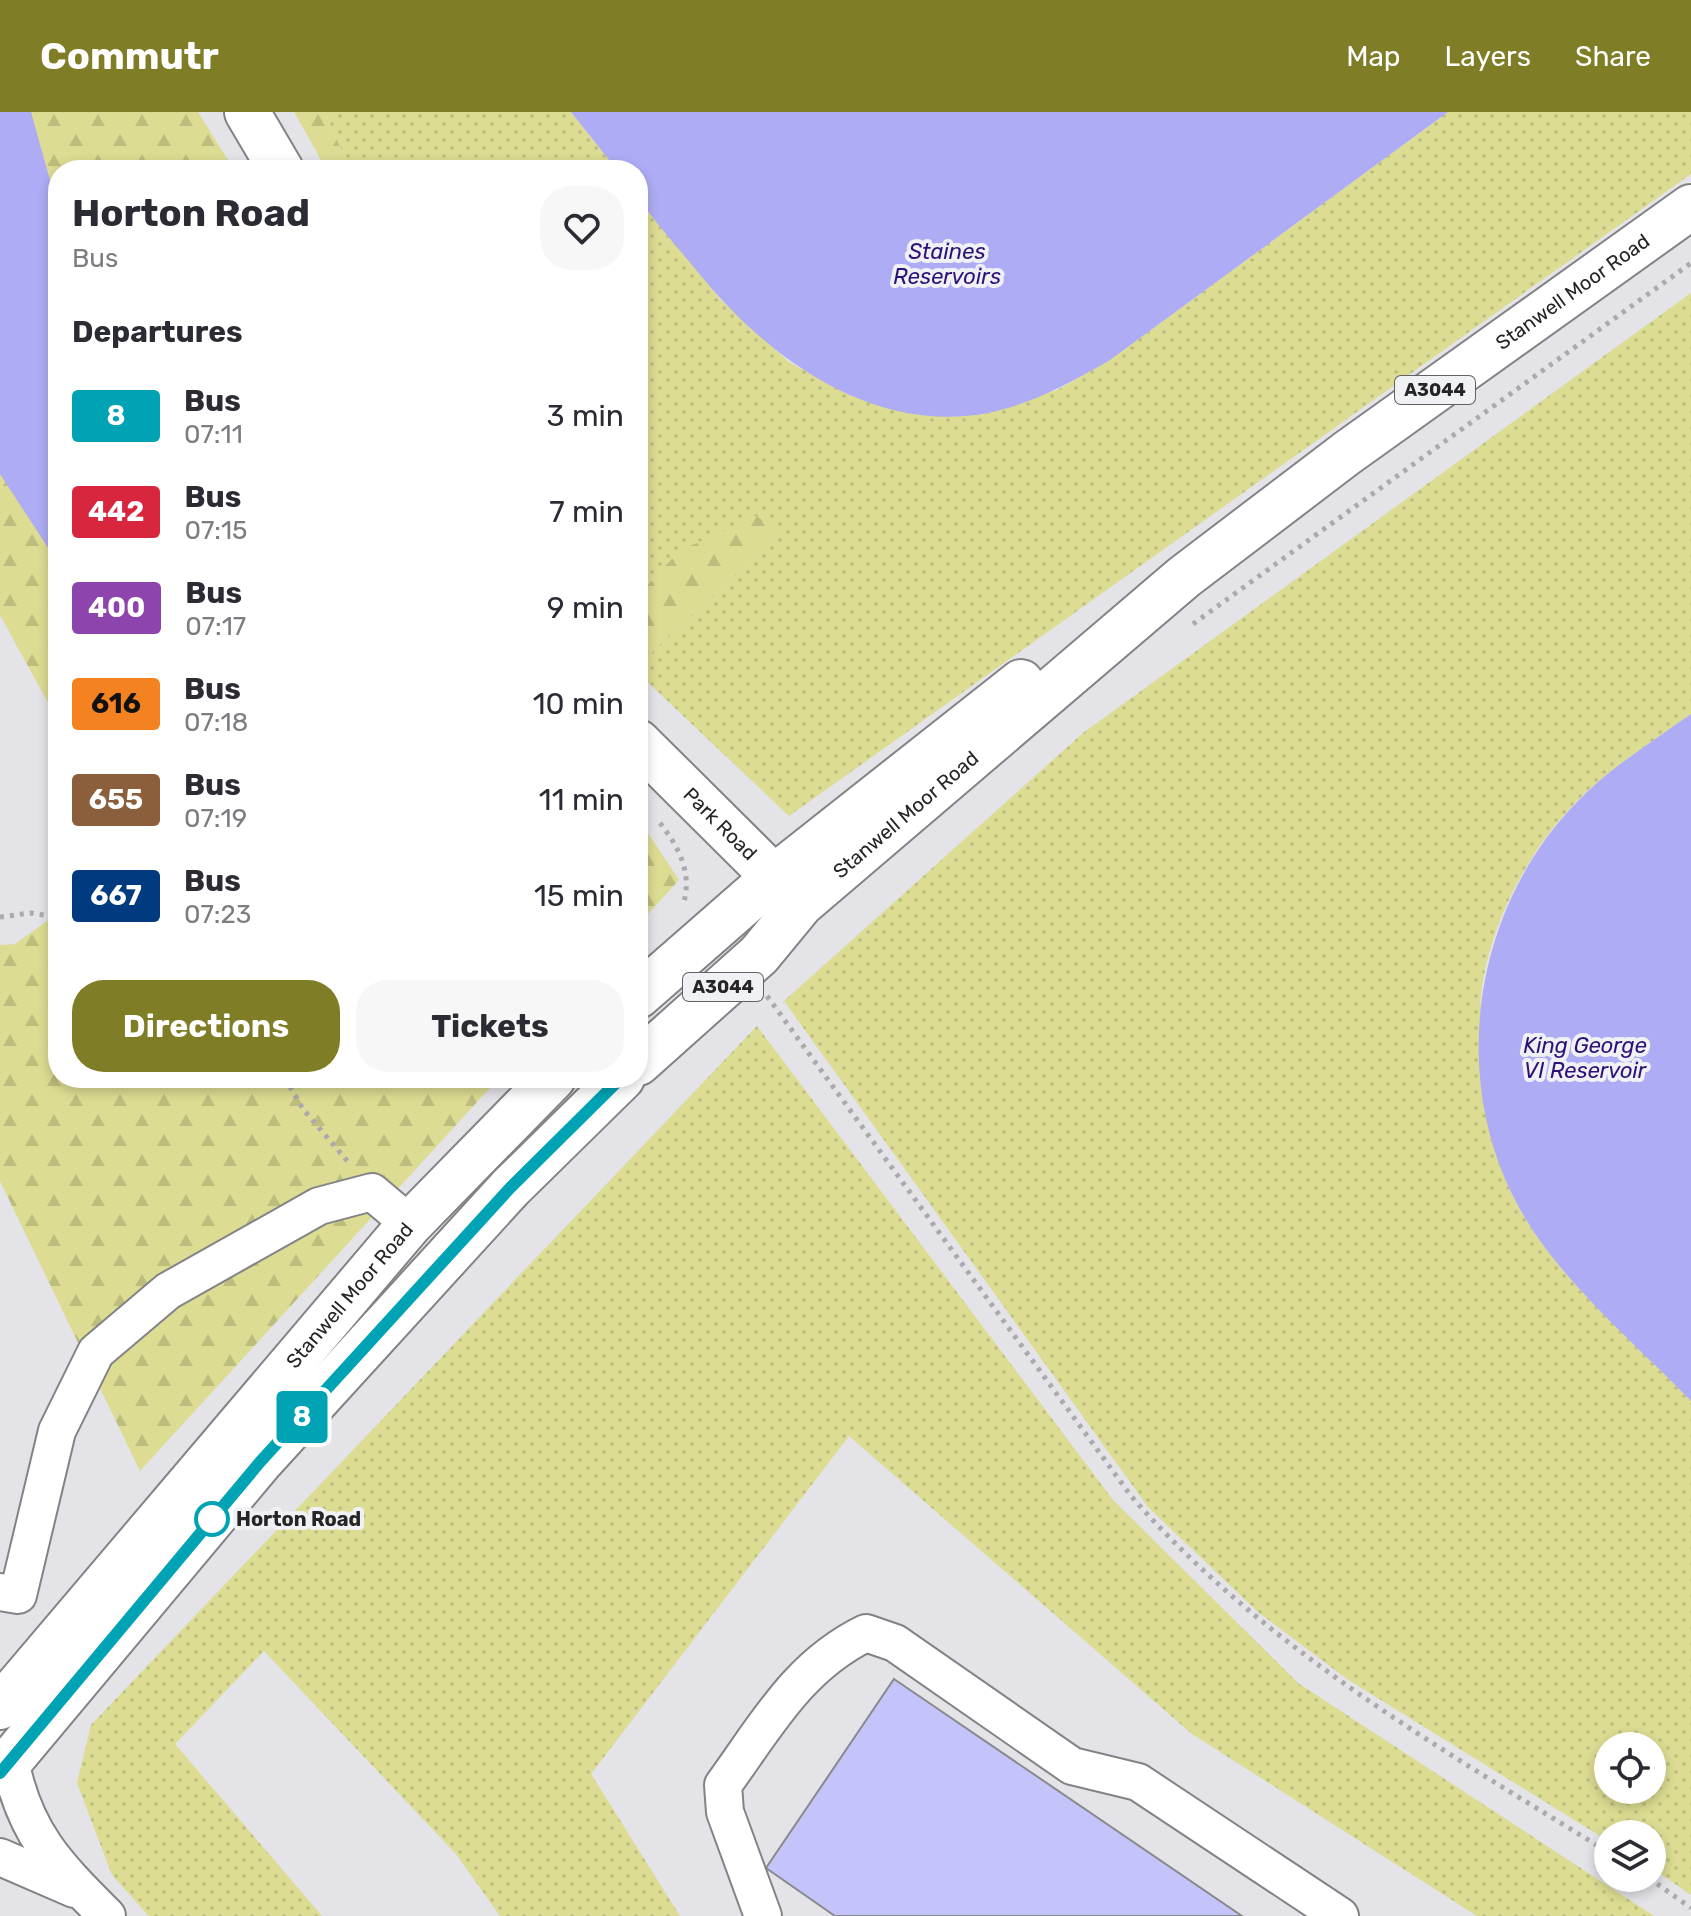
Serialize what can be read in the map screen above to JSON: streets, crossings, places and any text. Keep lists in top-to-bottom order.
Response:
{
  "streets": {
    "main road": ["Stanwell Moor Road", "A3044", "Park Road"]
  },
  "crossings": [
    ["Stanwell Moor Road", "Park Road"]
  ],
  "water": ["Staines Reservoirs", "King George VI Reservoir"],
  "places": ["Horton Road"],
  "lines": ["bus line 8"],
  "page": {
    "header": "Commutr",
    "nav": ["Map", "Layers", "Share"],
    "on_map": "8",
    "heading": [
      ["Horton Road", "Bus"],
      "Departures"
    ],
    "list": [
      {
        "mark": "8",
        "name": "Bus",
        "note": "07:11",
        "value": "3 min"
      },
      {
        "mark": "442",
        "name": "Bus",
        "note": "07:15",
        "value": "7 min"
      },
      {
        "mark": "400",
        "name": "Bus",
        "note": "07:17",
        "value": "9 min"
      },
      {
        "mark": "616",
        "name": "Bus",
        "note": "07:18",
        "value": "10 min"
      },
      {
        "mark": "655",
        "name": "Bus",
        "note": "07:19",
        "value": "11 min"
      },
      {
        "mark": "667",
        "name": "Bus",
        "note": "07:23",
        "value": "15 min"
      }
    ],
    "buttons": ["Directions", "Tickets"]
  }
}
